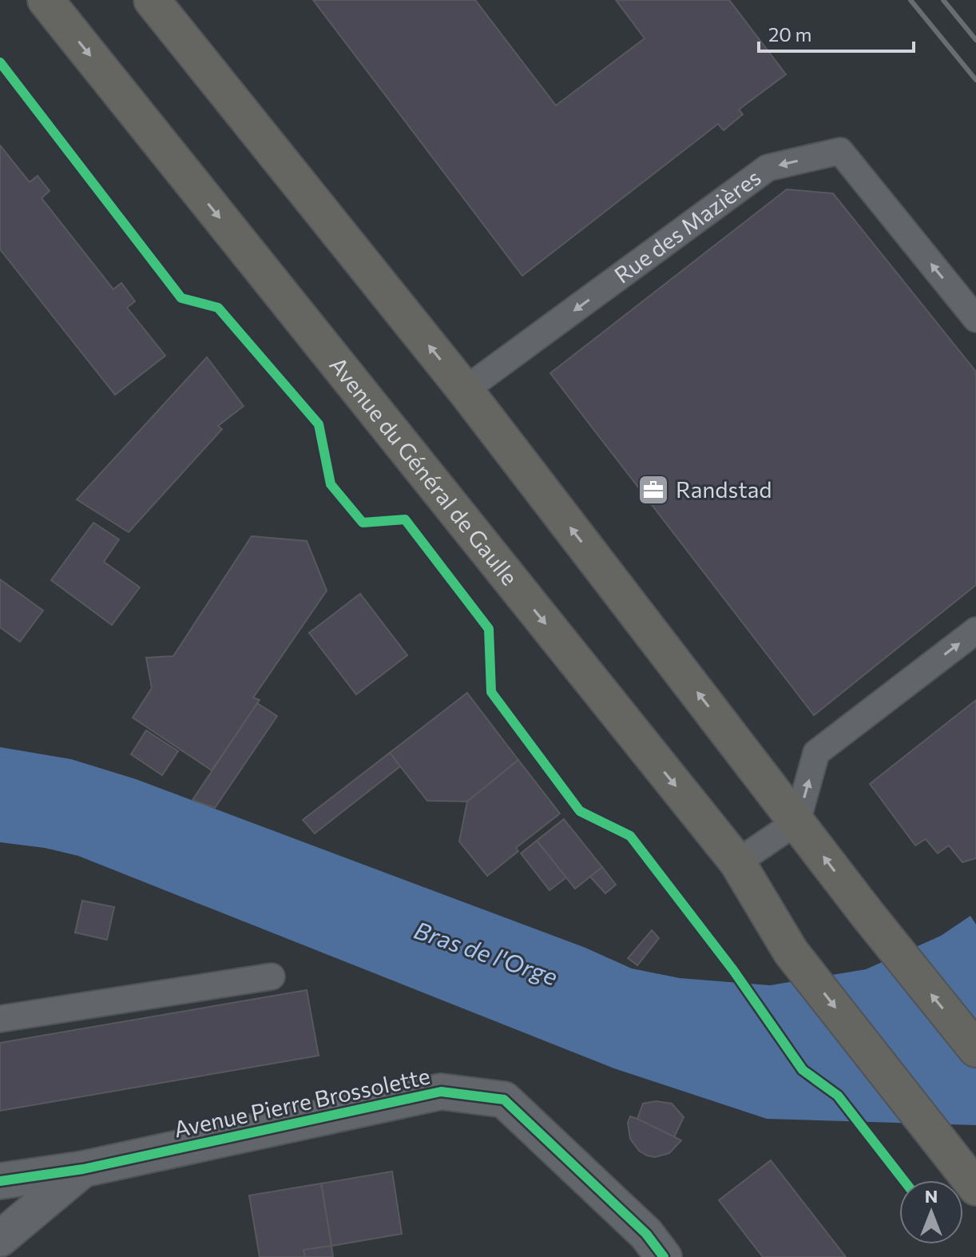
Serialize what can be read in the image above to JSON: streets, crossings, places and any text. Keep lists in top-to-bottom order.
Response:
{
  "streets": {
    "main road": ["Avenue du Général de Gaulle"],
    "street": ["Avenue Pierre Brossolette"],
    "lane": ["Rue des Mazières"]
  },
  "water": ["Bras de l'Orge"],
  "places": {
    "office": ["Randstad"]
  },
  "scale_bar": "20 m",
  "north": "top"
}
